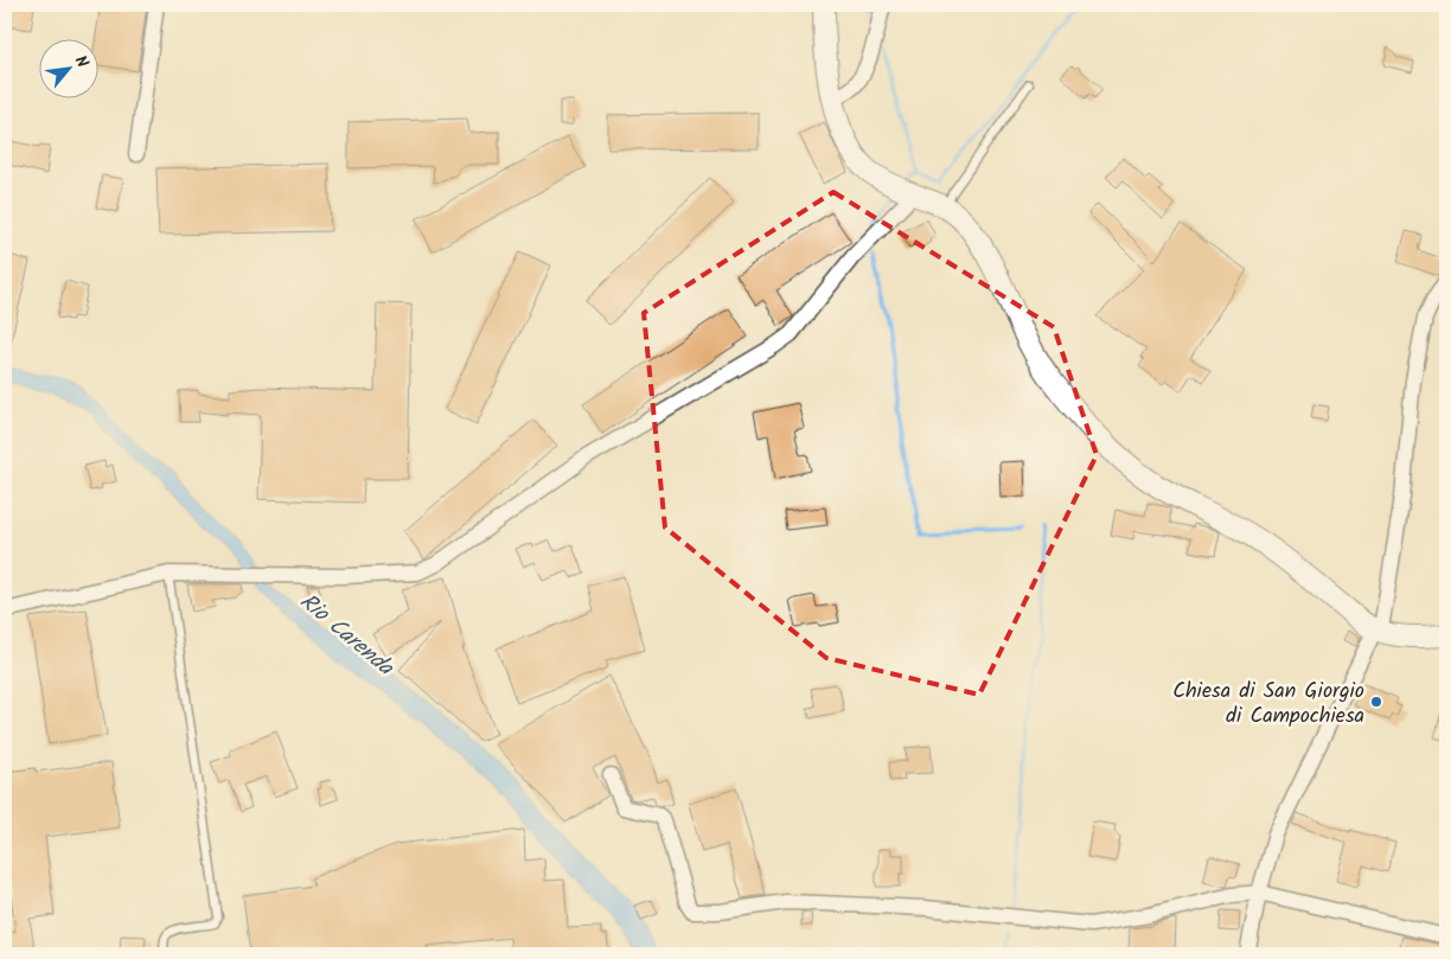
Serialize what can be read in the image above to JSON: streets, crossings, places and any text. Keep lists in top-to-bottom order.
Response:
{
  "water": ["Rio Carenda"],
  "places": ["Chiesa di San Giorgio di Campochiesa"],
  "north": "top right"
}
